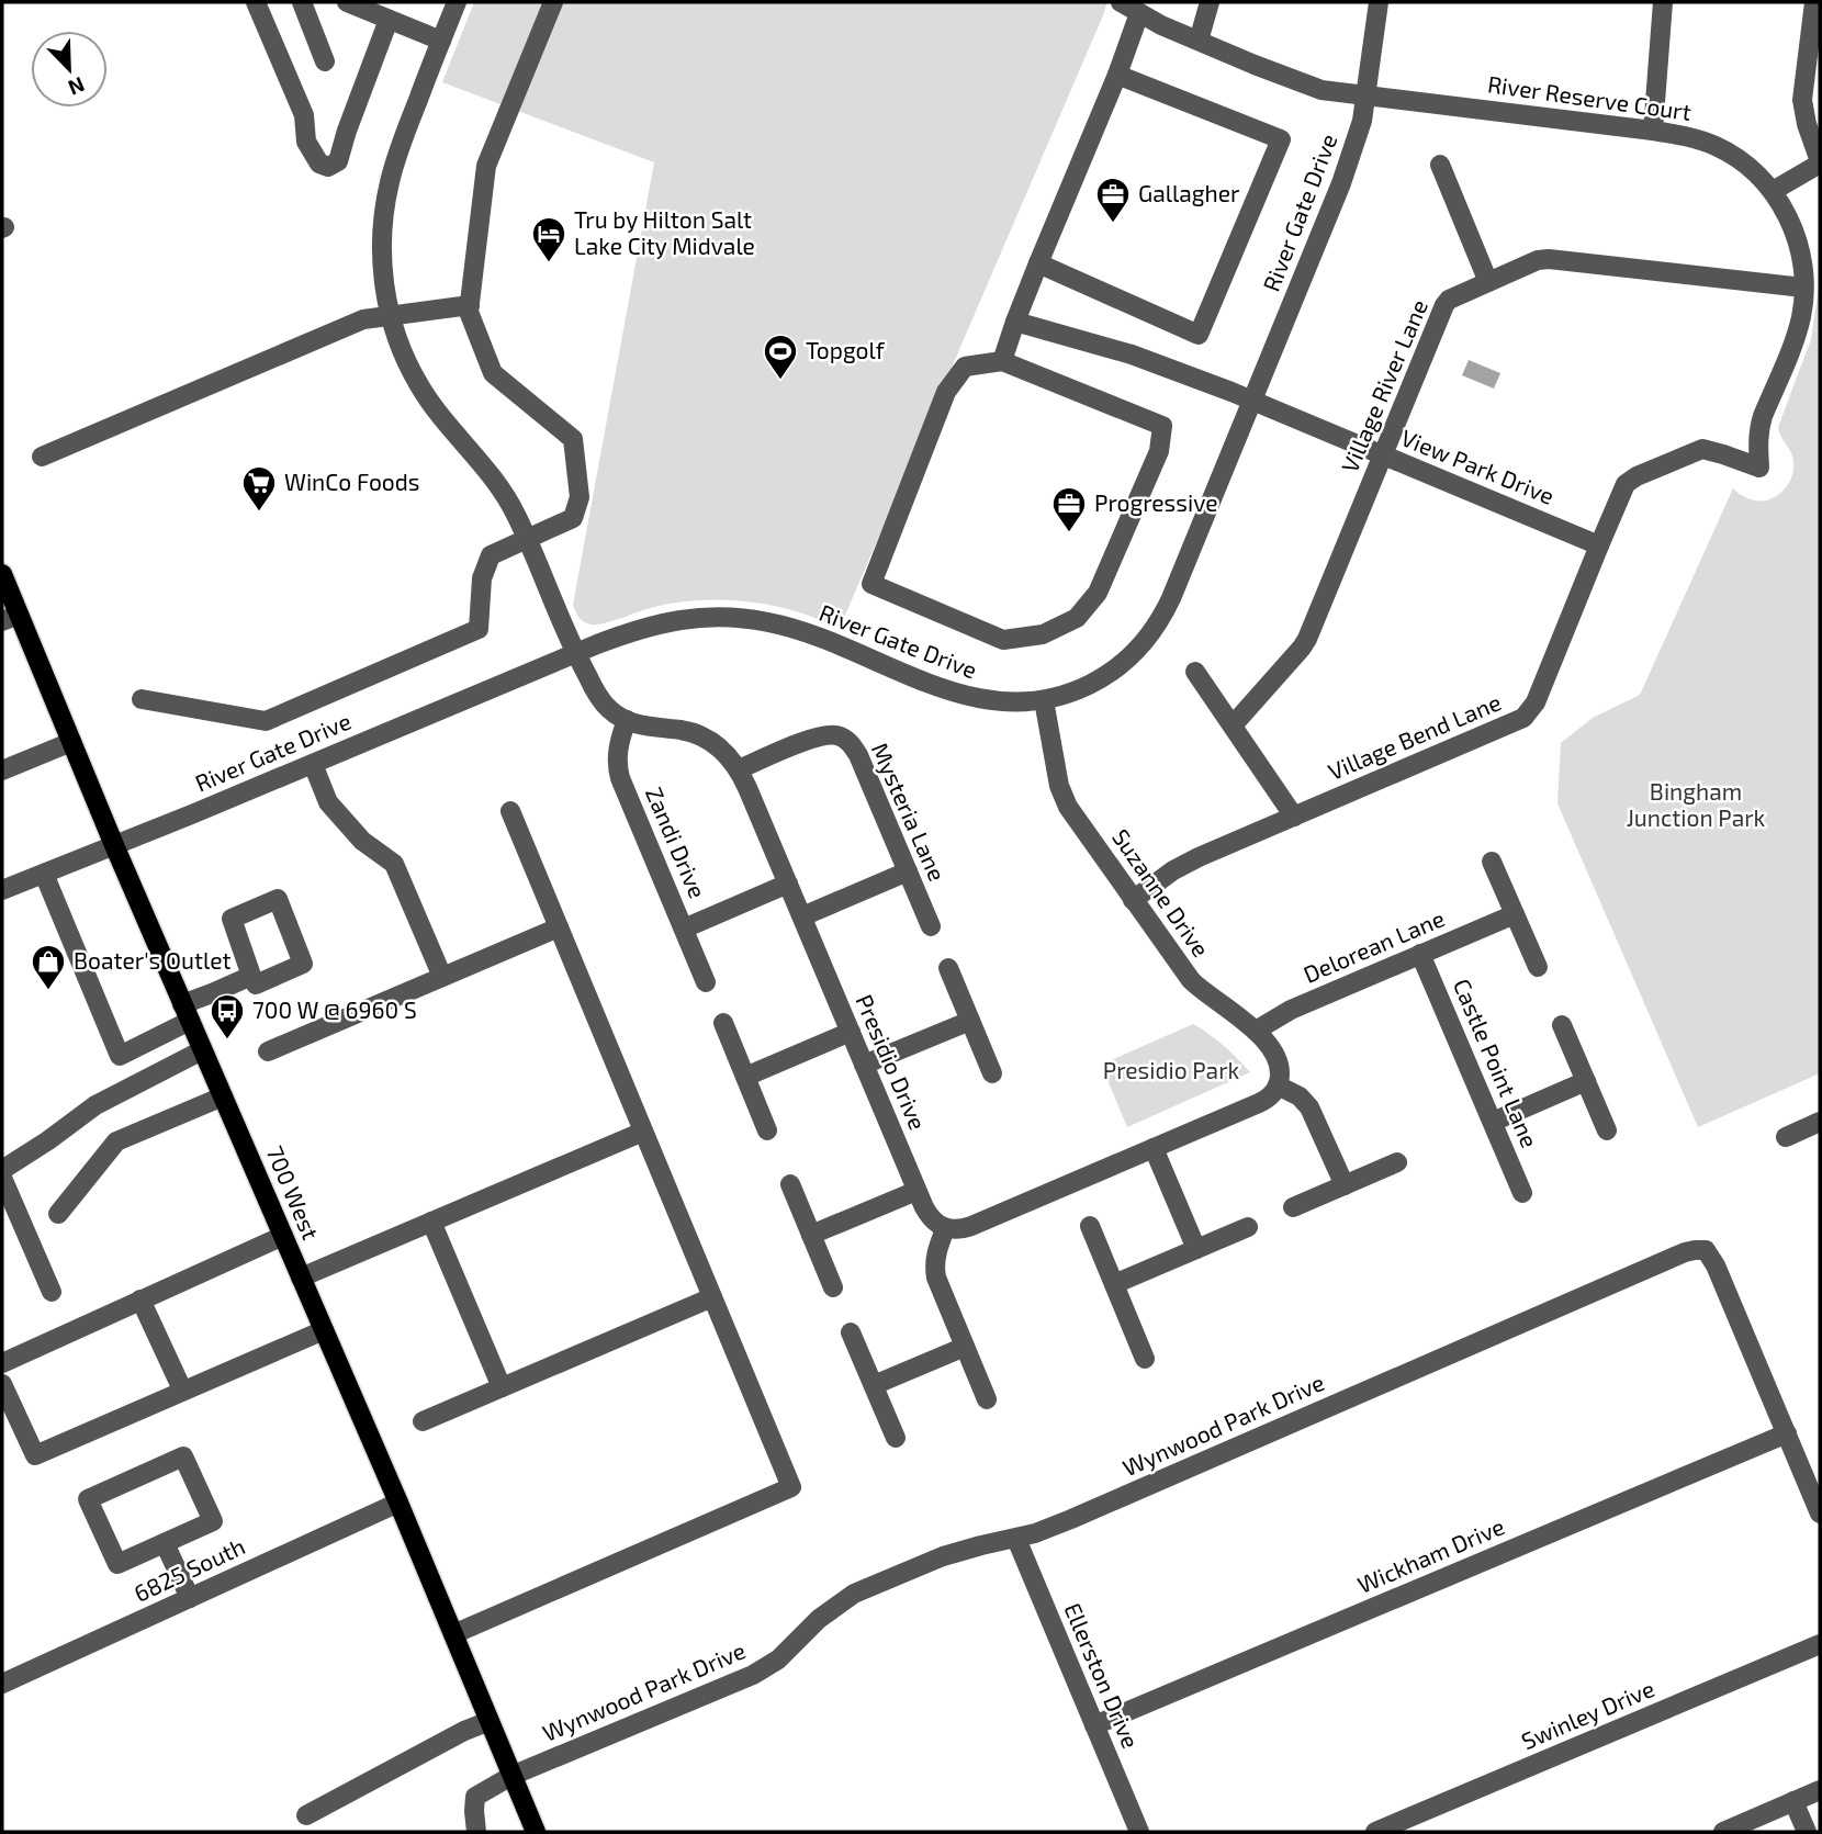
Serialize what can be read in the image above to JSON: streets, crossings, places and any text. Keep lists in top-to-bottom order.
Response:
{
  "streets": {
    "main road": ["700 West"],
    "street": [
      "River Reserve Court",
      "River Gate Drive",
      "Village River Lane",
      "View Park Drive",
      "Village Bend Lane",
      "Mysteria Lane",
      "Zandi Drive",
      "Suzanne Drive",
      "Delorean Lane",
      "Presidio Drive",
      "Castle Point Lane",
      "Wynwood Park Drive",
      "Wickham Drive",
      "6825 South",
      "Ellerston Drive",
      "Swinley Drive"
    ]
  },
  "crossings": [
    ["River Reserve Court", "River Gate Drive"],
    ["River Reserve Court", "Village River Lane"],
    ["River Reserve Court", "Village Bend Lane"],
    ["River Gate Drive", "View Park Drive"],
    ["River Gate Drive", "Suzanne Drive"],
    ["River Gate Drive", "Presidio Drive"],
    ["River Gate Drive", "700 West"],
    ["Village River Lane", "View Park Drive"],
    ["View Park Drive", "Village Bend Lane"],
    ["Village Bend Lane", "Suzanne Drive"],
    ["Mysteria Lane", "Presidio Drive"],
    ["Zandi Drive", "Presidio Drive"],
    ["Suzanne Drive", "Delorean Lane"],
    ["Delorean Lane", "Castle Point Lane"],
    ["700 West", "Wynwood Park Drive"],
    ["700 West", "6825 South"],
    ["Wynwood Park Drive", "Wickham Drive"],
    ["Wynwood Park Drive", "Ellerston Drive"],
    ["Wickham Drive", "Ellerston Drive"]
  ],
  "parks": ["Bingham Junction Park", "Presidio Park"],
  "places": {
    "office": ["Gallagher", "Progressive"],
    "hotel": ["Tru by Hilton Salt Lake City Midvale"],
    "sports": ["Topgolf"],
    "supermarket": ["WinCo Foods"],
    "shop": ["Boater's Outlet"],
    "bus stop": ["700 W @ 6960 S"]
  },
  "north": "bottom right"
}
